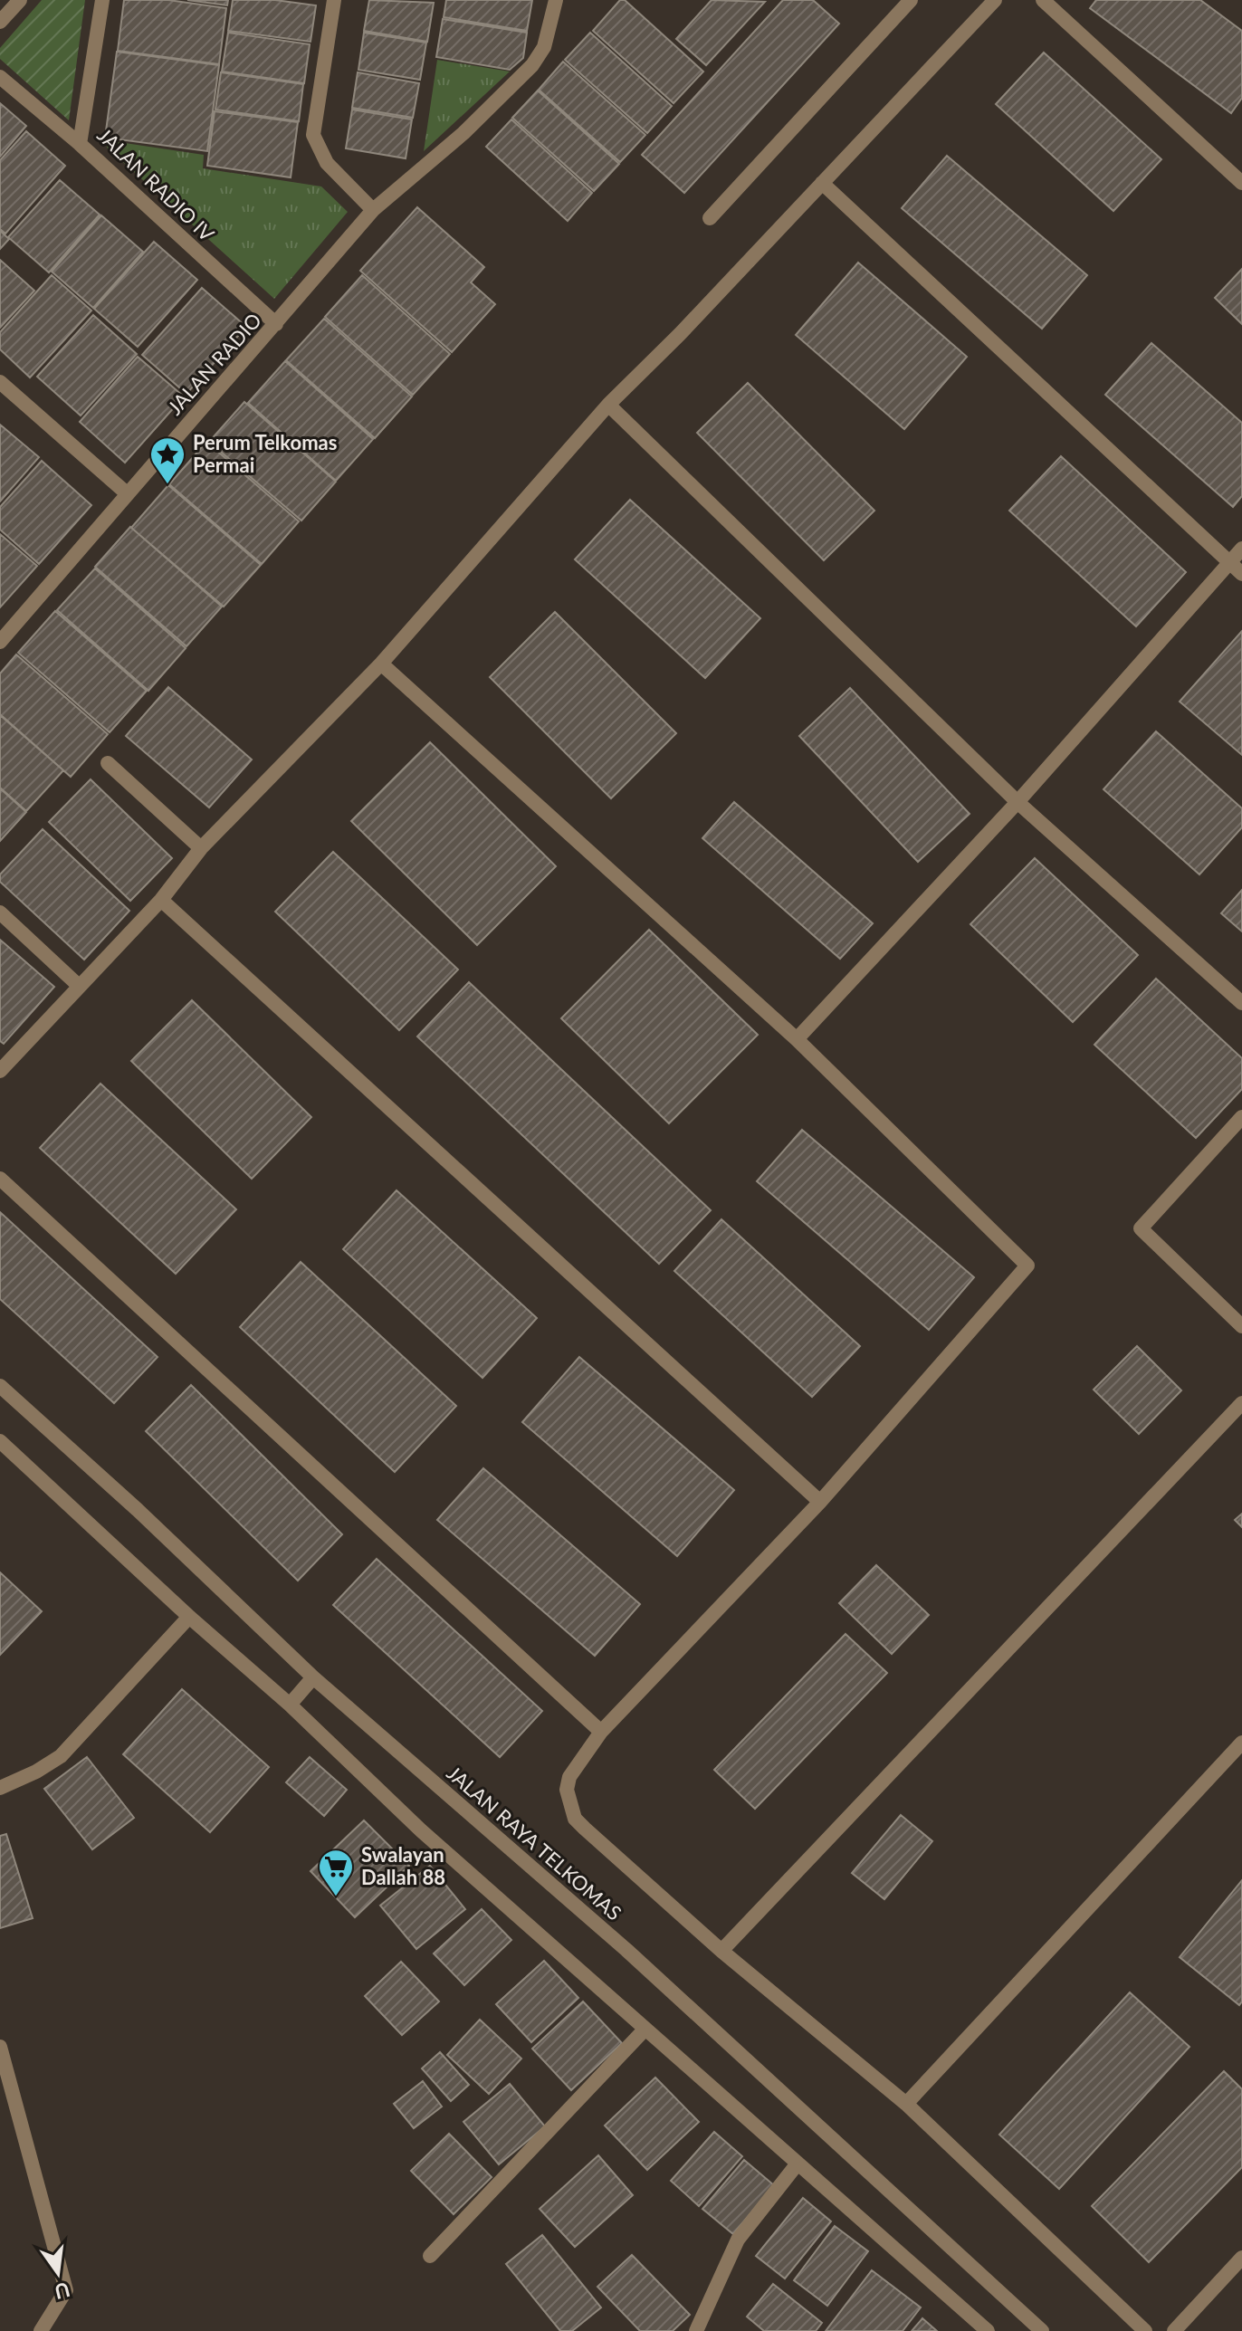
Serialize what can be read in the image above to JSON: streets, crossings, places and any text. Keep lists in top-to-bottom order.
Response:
{
  "streets": {
    "street": ["JALAN RADIO IV", "JALAN RADIO", "JALAN RAYA TELKOMAS"]
  },
  "crossings": [
    ["JALAN RADIO IV", "JALAN RADIO"]
  ],
  "places": {
    "place": ["Perum Telkomas Permai"],
    "supermarket": ["Swalayan Dallah 88"]
  },
  "north": "bottom"
}
